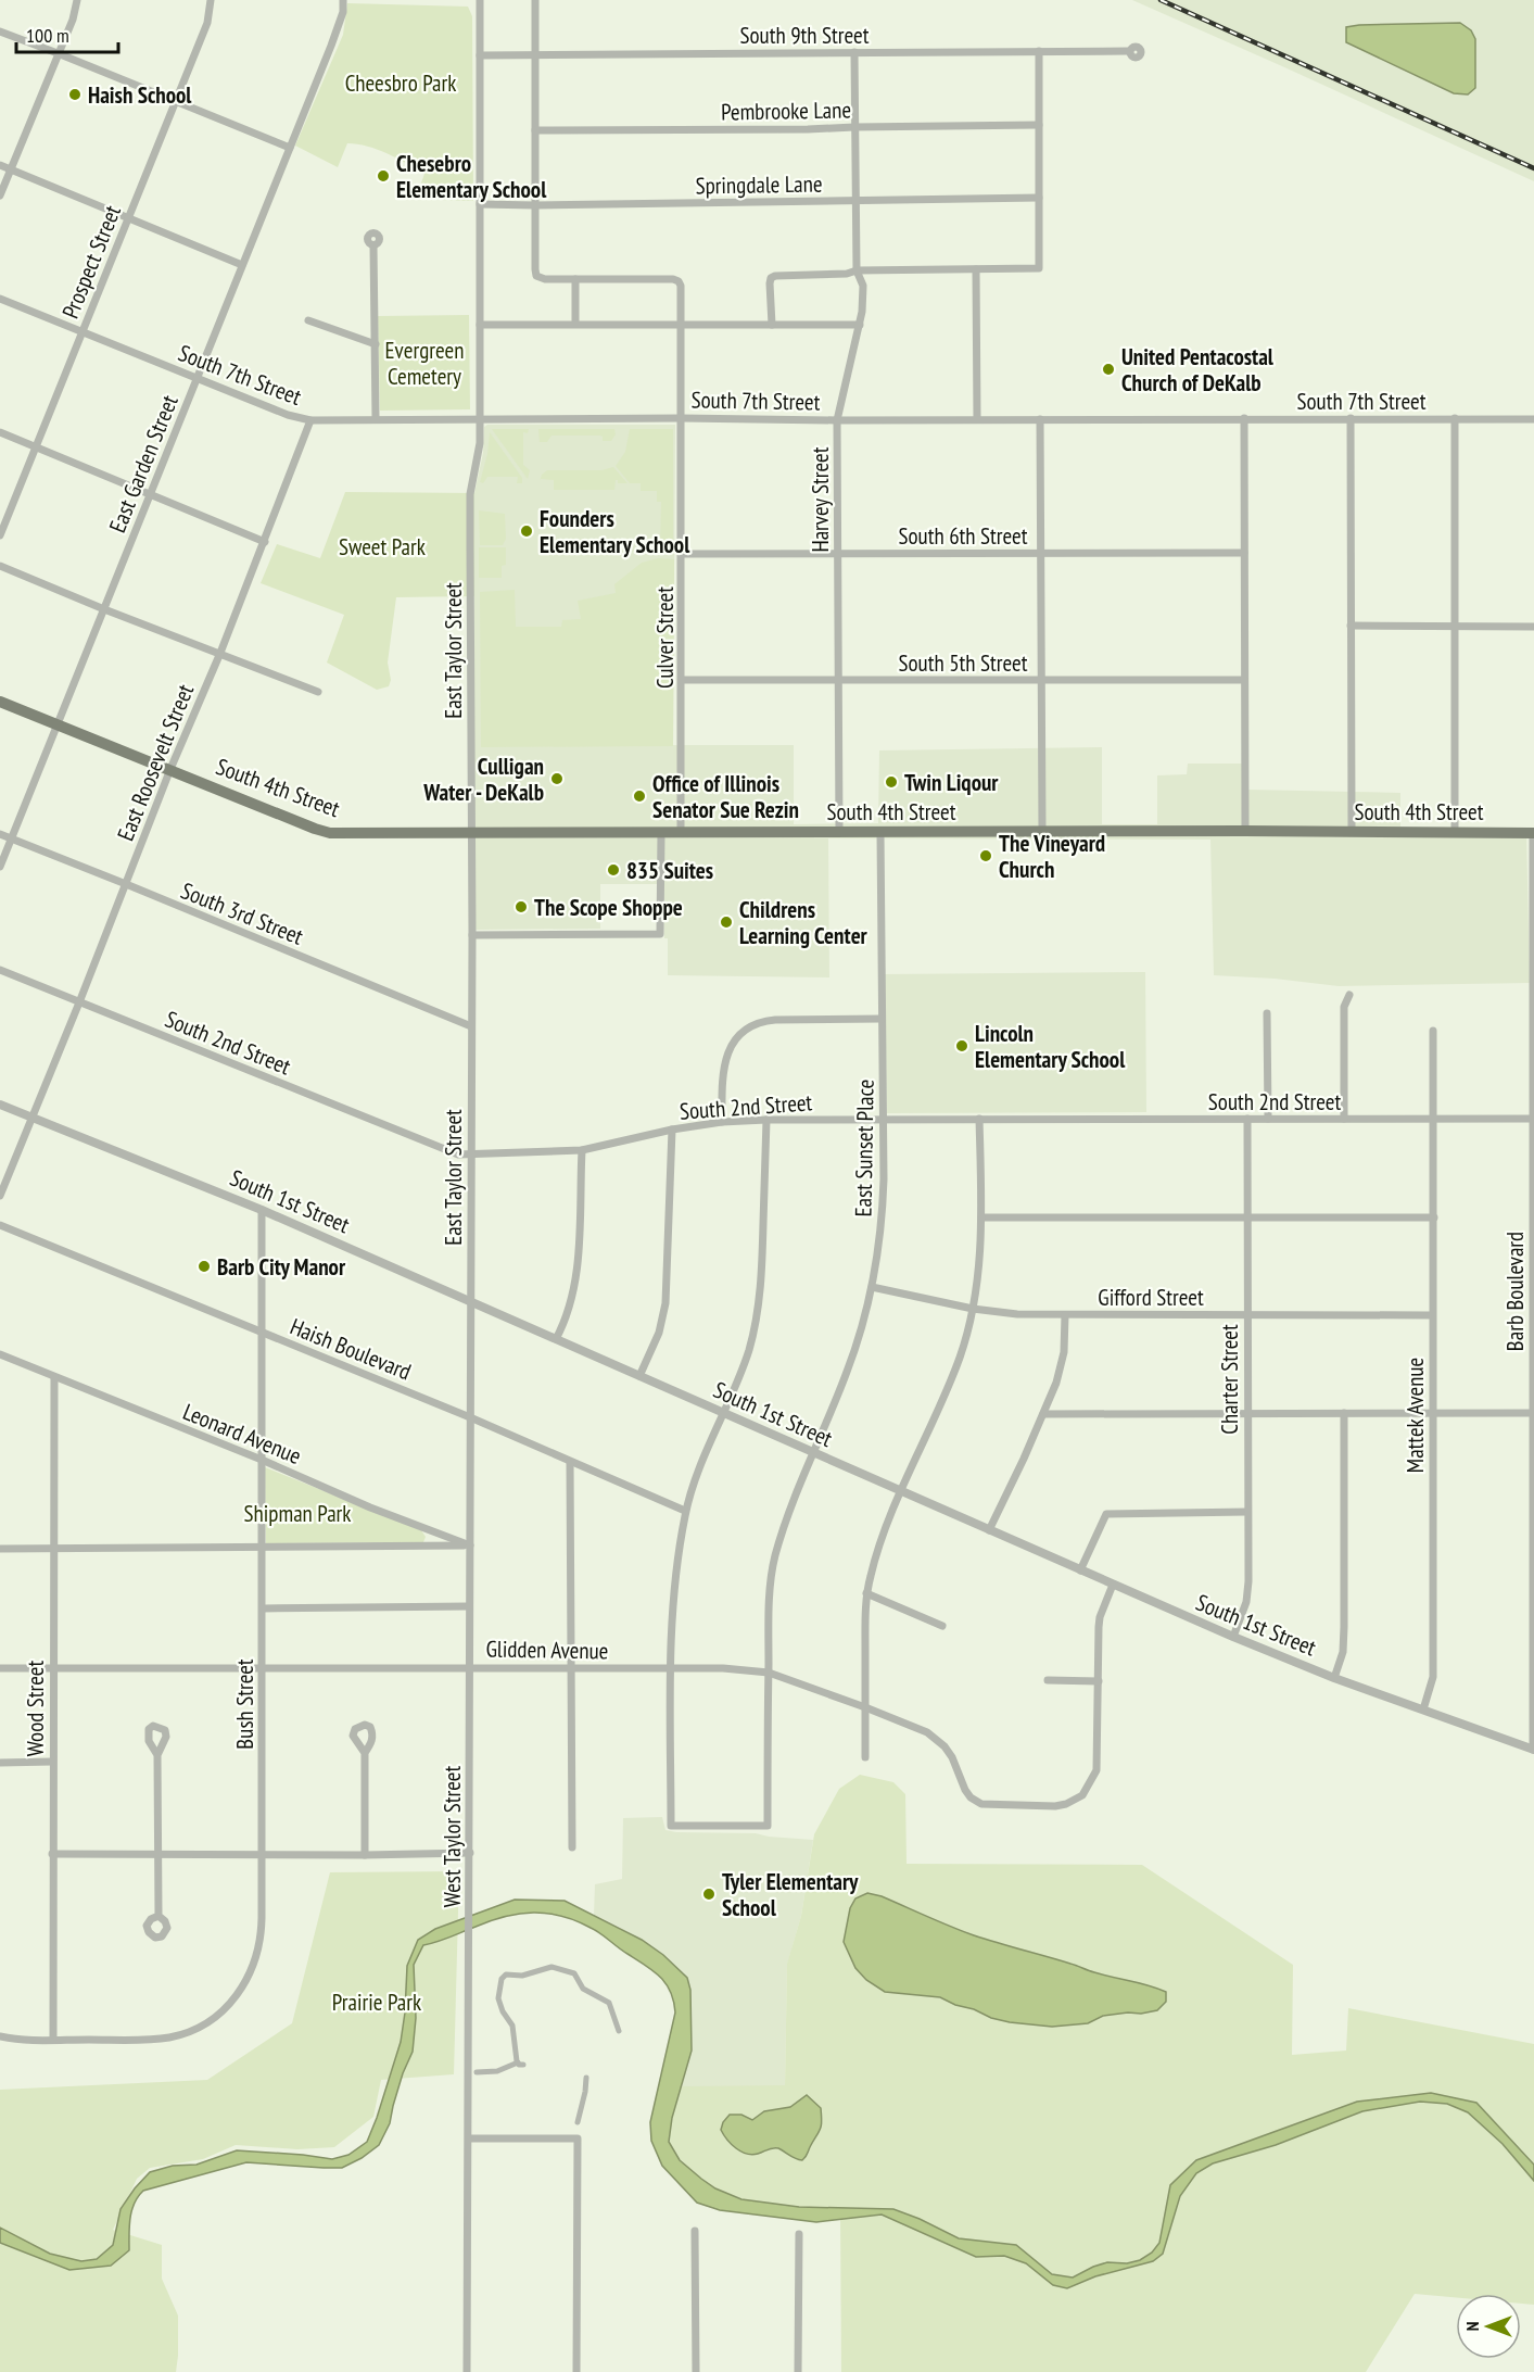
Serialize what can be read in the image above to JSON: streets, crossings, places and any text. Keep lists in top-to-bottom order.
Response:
{
  "streets": {
    "main road": ["South 4th Street"],
    "street": [
      "South 9th Street",
      "Pembrooke Lane",
      "Springdale Lane",
      "Prospect Street",
      "South 7th Street",
      "East Garden Street",
      "Harvey Street",
      "South 6th Street",
      "Culver Street",
      "East Taylor Street",
      "South 5th Street",
      "East Roosevelt Street",
      "South 3rd Street",
      "South 2nd Street",
      "East Sunset Place",
      "South 1st Street",
      "Barb Boulevard",
      "Gifford Street",
      "Haish Boulevard",
      "Charter Street",
      "Mattek Avenue",
      "Leonard Avenue",
      "Glidden Avenue",
      "Bush Street",
      "Wood Street",
      "West Taylor Street"
    ]
  },
  "crossings": [
    ["South 9th Street", "Harvey Street"],
    ["South 9th Street", "East Taylor Street"],
    ["Pembrooke Lane", "Harvey Street"],
    ["Springdale Lane", "Harvey Street"],
    ["Springdale Lane", "East Taylor Street"],
    ["Prospect Street", "South 7th Street"],
    ["South 7th Street", "East Garden Street"],
    ["South 7th Street", "Harvey Street"],
    ["South 7th Street", "Culver Street"],
    ["South 7th Street", "East Taylor Street"],
    ["South 7th Street", "East Roosevelt Street"],
    ["East Garden Street", "South 4th Street"],
    ["East Garden Street", "South 3rd Street"],
    ["Harvey Street", "South 6th Street"],
    ["Harvey Street", "South 5th Street"],
    ["Harvey Street", "South 4th Street"],
    ["South 6th Street", "Culver Street"],
    ["Culver Street", "South 5th Street"],
    ["Culver Street", "South 4th Street"],
    ["East Taylor Street", "South 4th Street"],
    ["East Taylor Street", "South 3rd Street"],
    ["East Taylor Street", "South 2nd Street"],
    ["East Taylor Street", "South 1st Street"],
    ["East Taylor Street", "West Taylor Street"],
    ["East Roosevelt Street", "South 4th Street"],
    ["East Roosevelt Street", "South 3rd Street"],
    ["East Roosevelt Street", "South 2nd Street"],
    ["East Roosevelt Street", "South 1st Street"],
    ["South 4th Street", "East Sunset Place"],
    ["South 4th Street", "Barb Boulevard"],
    ["South 2nd Street", "East Sunset Place"],
    ["South 2nd Street", "Barb Boulevard"],
    ["South 2nd Street", "Charter Street"],
    ["South 2nd Street", "Mattek Avenue"],
    ["East Sunset Place", "South 1st Street"],
    ["East Sunset Place", "Gifford Street"],
    ["East Sunset Place", "Glidden Avenue"],
    ["South 1st Street", "Barb Boulevard"],
    ["South 1st Street", "Charter Street"],
    ["South 1st Street", "Mattek Avenue"],
    ["South 1st Street", "Bush Street"],
    ["South 1st Street", "West Taylor Street"],
    ["Gifford Street", "Charter Street"],
    ["Gifford Street", "Mattek Avenue"],
    ["Haish Boulevard", "Bush Street"],
    ["Haish Boulevard", "West Taylor Street"],
    ["Leonard Avenue", "Bush Street"],
    ["Leonard Avenue", "Wood Street"],
    ["Leonard Avenue", "West Taylor Street"],
    ["Glidden Avenue", "Bush Street"],
    ["Glidden Avenue", "Wood Street"],
    ["Glidden Avenue", "West Taylor Street"],
    ["Bush Street", "Wood Street"]
  ],
  "parks": [
    "Cheesbro Park",
    "Evergreen Cemetery",
    "Sweet Park",
    "Shipman Park",
    "Prairie Park"
  ],
  "places": [
    "Haish School",
    "Chesebro Elementary School",
    "United Pentacostal Church of DeKalb",
    "Founders Elementary School",
    "Culligan Water - DeKalb",
    "Twin Liqour",
    "Office of Illinois Senator Sue Rezin",
    "The Vineyard Church",
    "835 Suites",
    "The Scope Shoppe",
    "Childrens Learning Center",
    "Lincoln Elementary School",
    "Barb City Manor",
    "Tyler Elementary School"
  ],
  "scale_bar": "100 m",
  "north": "left"
}
